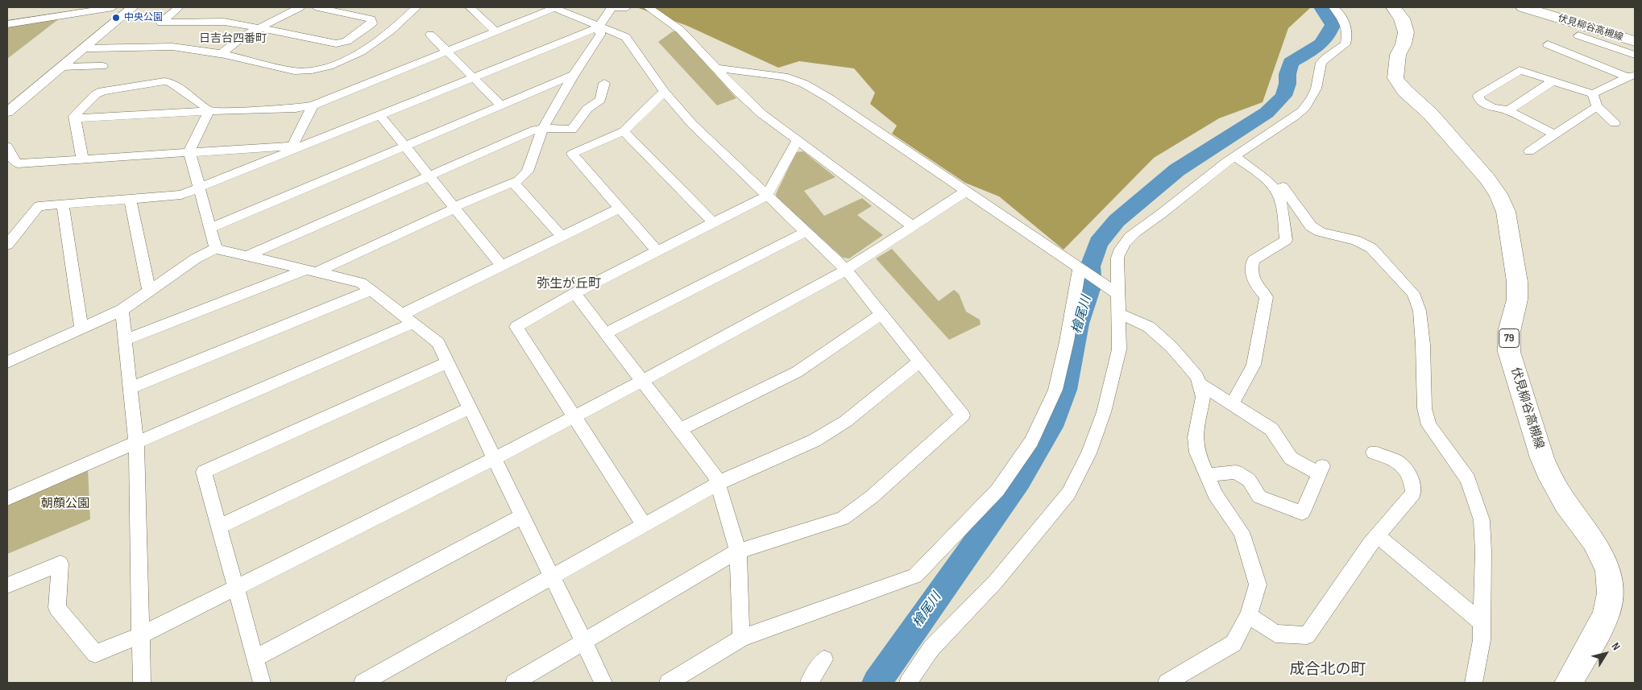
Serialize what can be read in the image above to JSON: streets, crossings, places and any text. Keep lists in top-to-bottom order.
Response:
{
  "streets": {
    "main road": ["伏見柳谷高槻線", "79"]
  },
  "districts": ["日吉台四番町", "弥生が丘町", "成合北の町"],
  "water": ["檜尾川"],
  "parks": ["朝顔公園"],
  "places": ["中央公園"],
  "north": "top right"
}
